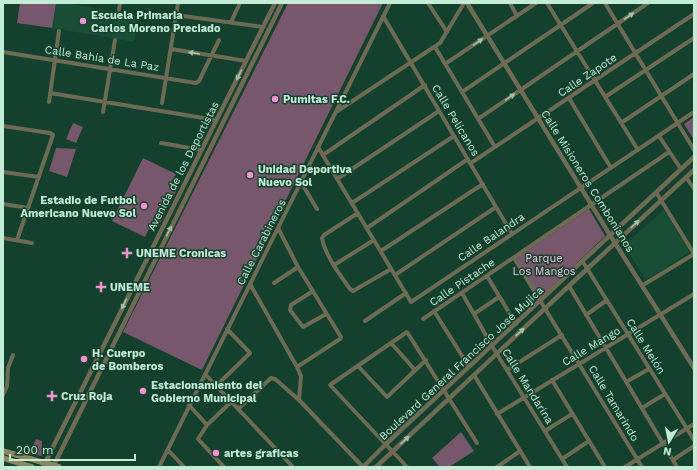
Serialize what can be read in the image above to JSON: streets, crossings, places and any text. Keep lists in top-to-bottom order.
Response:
{
  "streets": {
    "street": [
      "Calle Bahía de La Paz",
      "Calle Zapote",
      "Calle Pelícanos",
      "Avenida de los Deportistas",
      "Calle Misioneros Combonianos",
      "Calle Balandra",
      "Calle Carabineros",
      "Calle Pistache",
      "Calle Mango",
      "Calle Melón",
      "Boulevard General Francisco José Mujica",
      "Calle Mandarina",
      "Calle Tamarindo"
    ]
  },
  "crossings": [
    ["Calle Zapote", "Calle Pelícanos"],
    ["Calle Zapote", "Calle Misioneros Combonianos"],
    ["Calle Pelícanos", "Calle Balandra"],
    ["Calle Pelícanos", "Calle Carabineros"],
    ["Calle Misioneros Combonianos", "Calle Balandra"],
    ["Calle Misioneros Combonianos", "Calle Pistache"],
    ["Calle Misioneros Combonianos", "Calle Mango"],
    ["Calle Misioneros Combonianos", "Boulevard General Francisco José Mujica"],
    ["Calle Pistache", "Calle Mandarina"],
    ["Calle Pistache", "Calle Tamarindo"],
    ["Calle Mango", "Calle Melón"],
    ["Calle Mango", "Calle Mandarina"],
    ["Calle Mango", "Calle Tamarindo"],
    ["Calle Melón", "Boulevard General Francisco José Mujica"],
    ["Boulevard General Francisco José Mujica", "Calle Mandarina"],
    ["Boulevard General Francisco José Mujica", "Calle Tamarindo"]
  ],
  "parks": ["Parque Los Mangos"],
  "places": {
    "other": [
      "Escuela Primaria Carlos Moreno Preciado",
      "Pumitas F.C.",
      "Unidad Deportiva Nuevo Sol",
      "Estadio de Futbol Americano Nuevo Sol",
      "H. Cuerpo de Bomberos",
      "Estacionamiento del Gobierno Municipal",
      "artes graficas"
    ],
    "health": ["UNEME Cronicas", "UNEME", "Cruz Roja"]
  },
  "scale_bar": "200 m",
  "north": "bottom"
}
